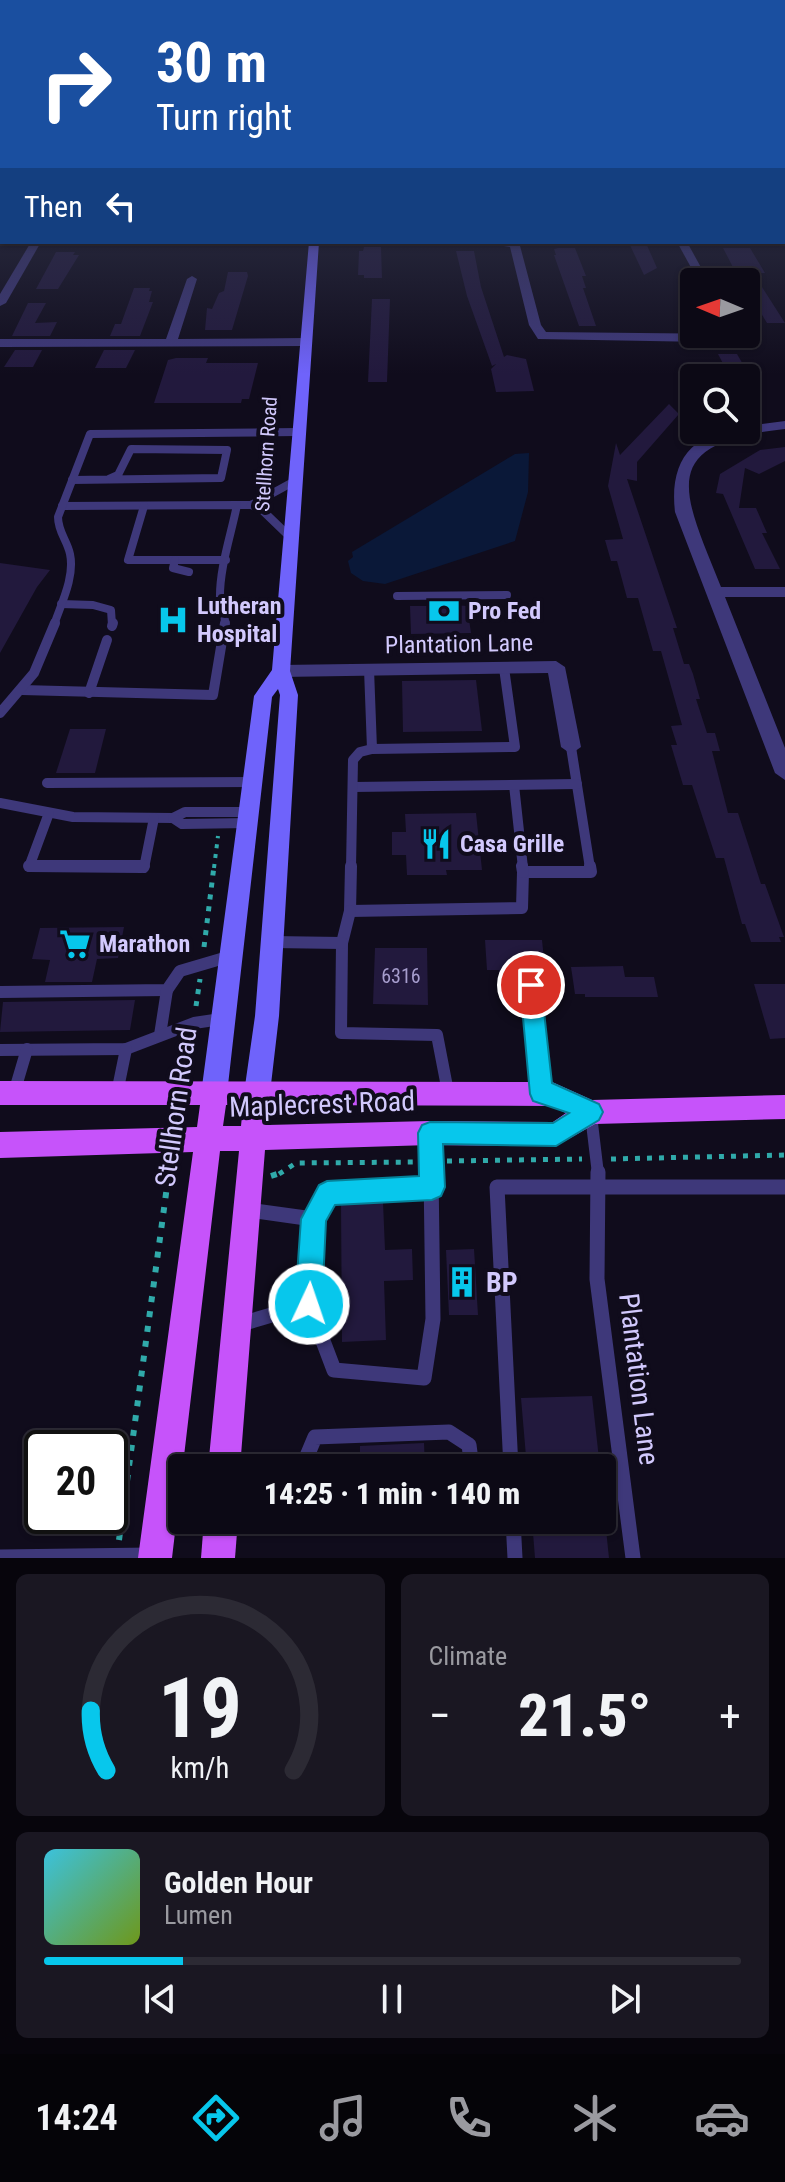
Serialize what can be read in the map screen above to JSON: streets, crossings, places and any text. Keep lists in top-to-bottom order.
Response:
{
  "streets": {
    "main road": ["Stellhorn Road", "Maplecrest Road"],
    "street": ["Plantation Lane"]
  },
  "crossings": [
    ["Stellhorn Road", "Plantation Lane"],
    ["Stellhorn Road", "Maplecrest Road"],
    ["Plantation Lane", "Maplecrest Road"]
  ],
  "places": {
    "bank": ["Pro Fed"],
    "hospital": ["Lutheran Hospital"],
    "restaurant": ["Casa Grille"],
    "supermarket": ["Marathon"],
    "building": ["BP"]
  },
  "house_numbers": ["6316"],
  "north": "left",
  "page": {
    "turn": ["30 m", "Turn right"],
    "then": "Then",
    "limit": "20",
    "trip": "14:25 · 1 min · 140 m",
    "tile": "Climate",
    "heat": ["−", "21.5°", "+"],
    "song": ["Golden Hour", "Lumen"],
    "tabs": "14:24",
    "gauge": ["19", "km/h"]
  }
}
